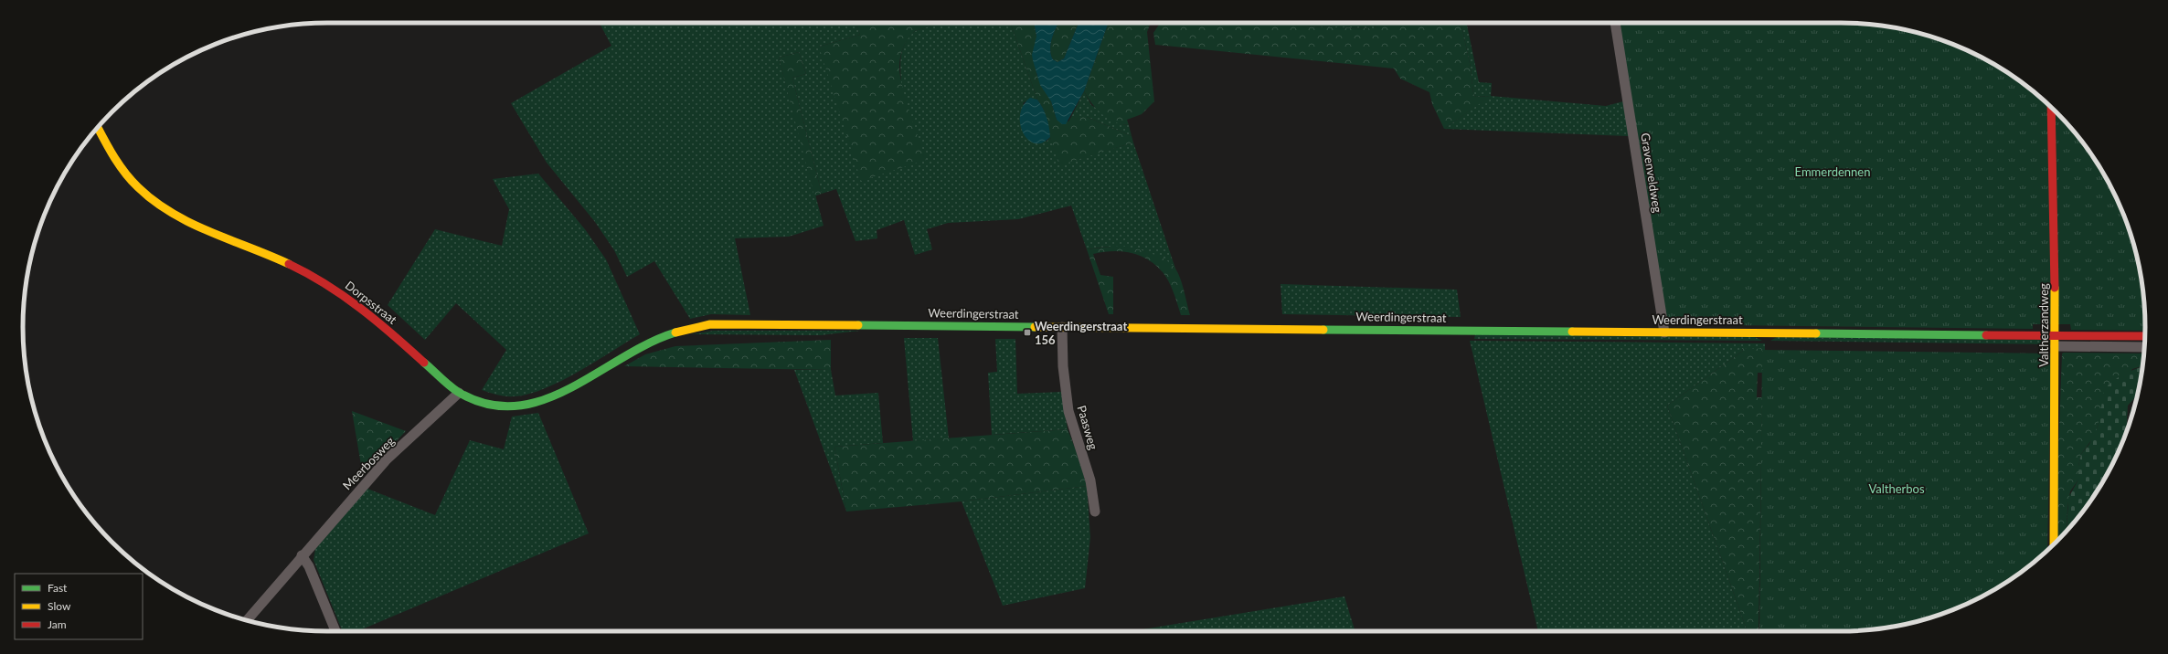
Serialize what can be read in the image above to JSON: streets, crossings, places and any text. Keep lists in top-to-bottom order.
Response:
{
  "streets": {
    "main road": ["Dorpsstraat", "Weerdingerstraat", "Valtherzandweg"],
    "street": ["Gravenveldweg", "Paasweg", "Meerbosweg"]
  },
  "crossings": [
    ["Gravenveldweg", "Weerdingerstraat"],
    ["Dorpsstraat", "Weerdingerstraat"],
    ["Dorpsstraat", "Meerbosweg"],
    ["Weerdingerstraat", "Valtherzandweg"],
    ["Weerdingerstraat", "Paasweg"]
  ],
  "parks": ["Emmerdennen", "Valtherbos"],
  "places": {
    "transit": ["Weerdingerstraat 156"]
  },
  "legend": ["Fast", "Slow", "Jam"]
}
